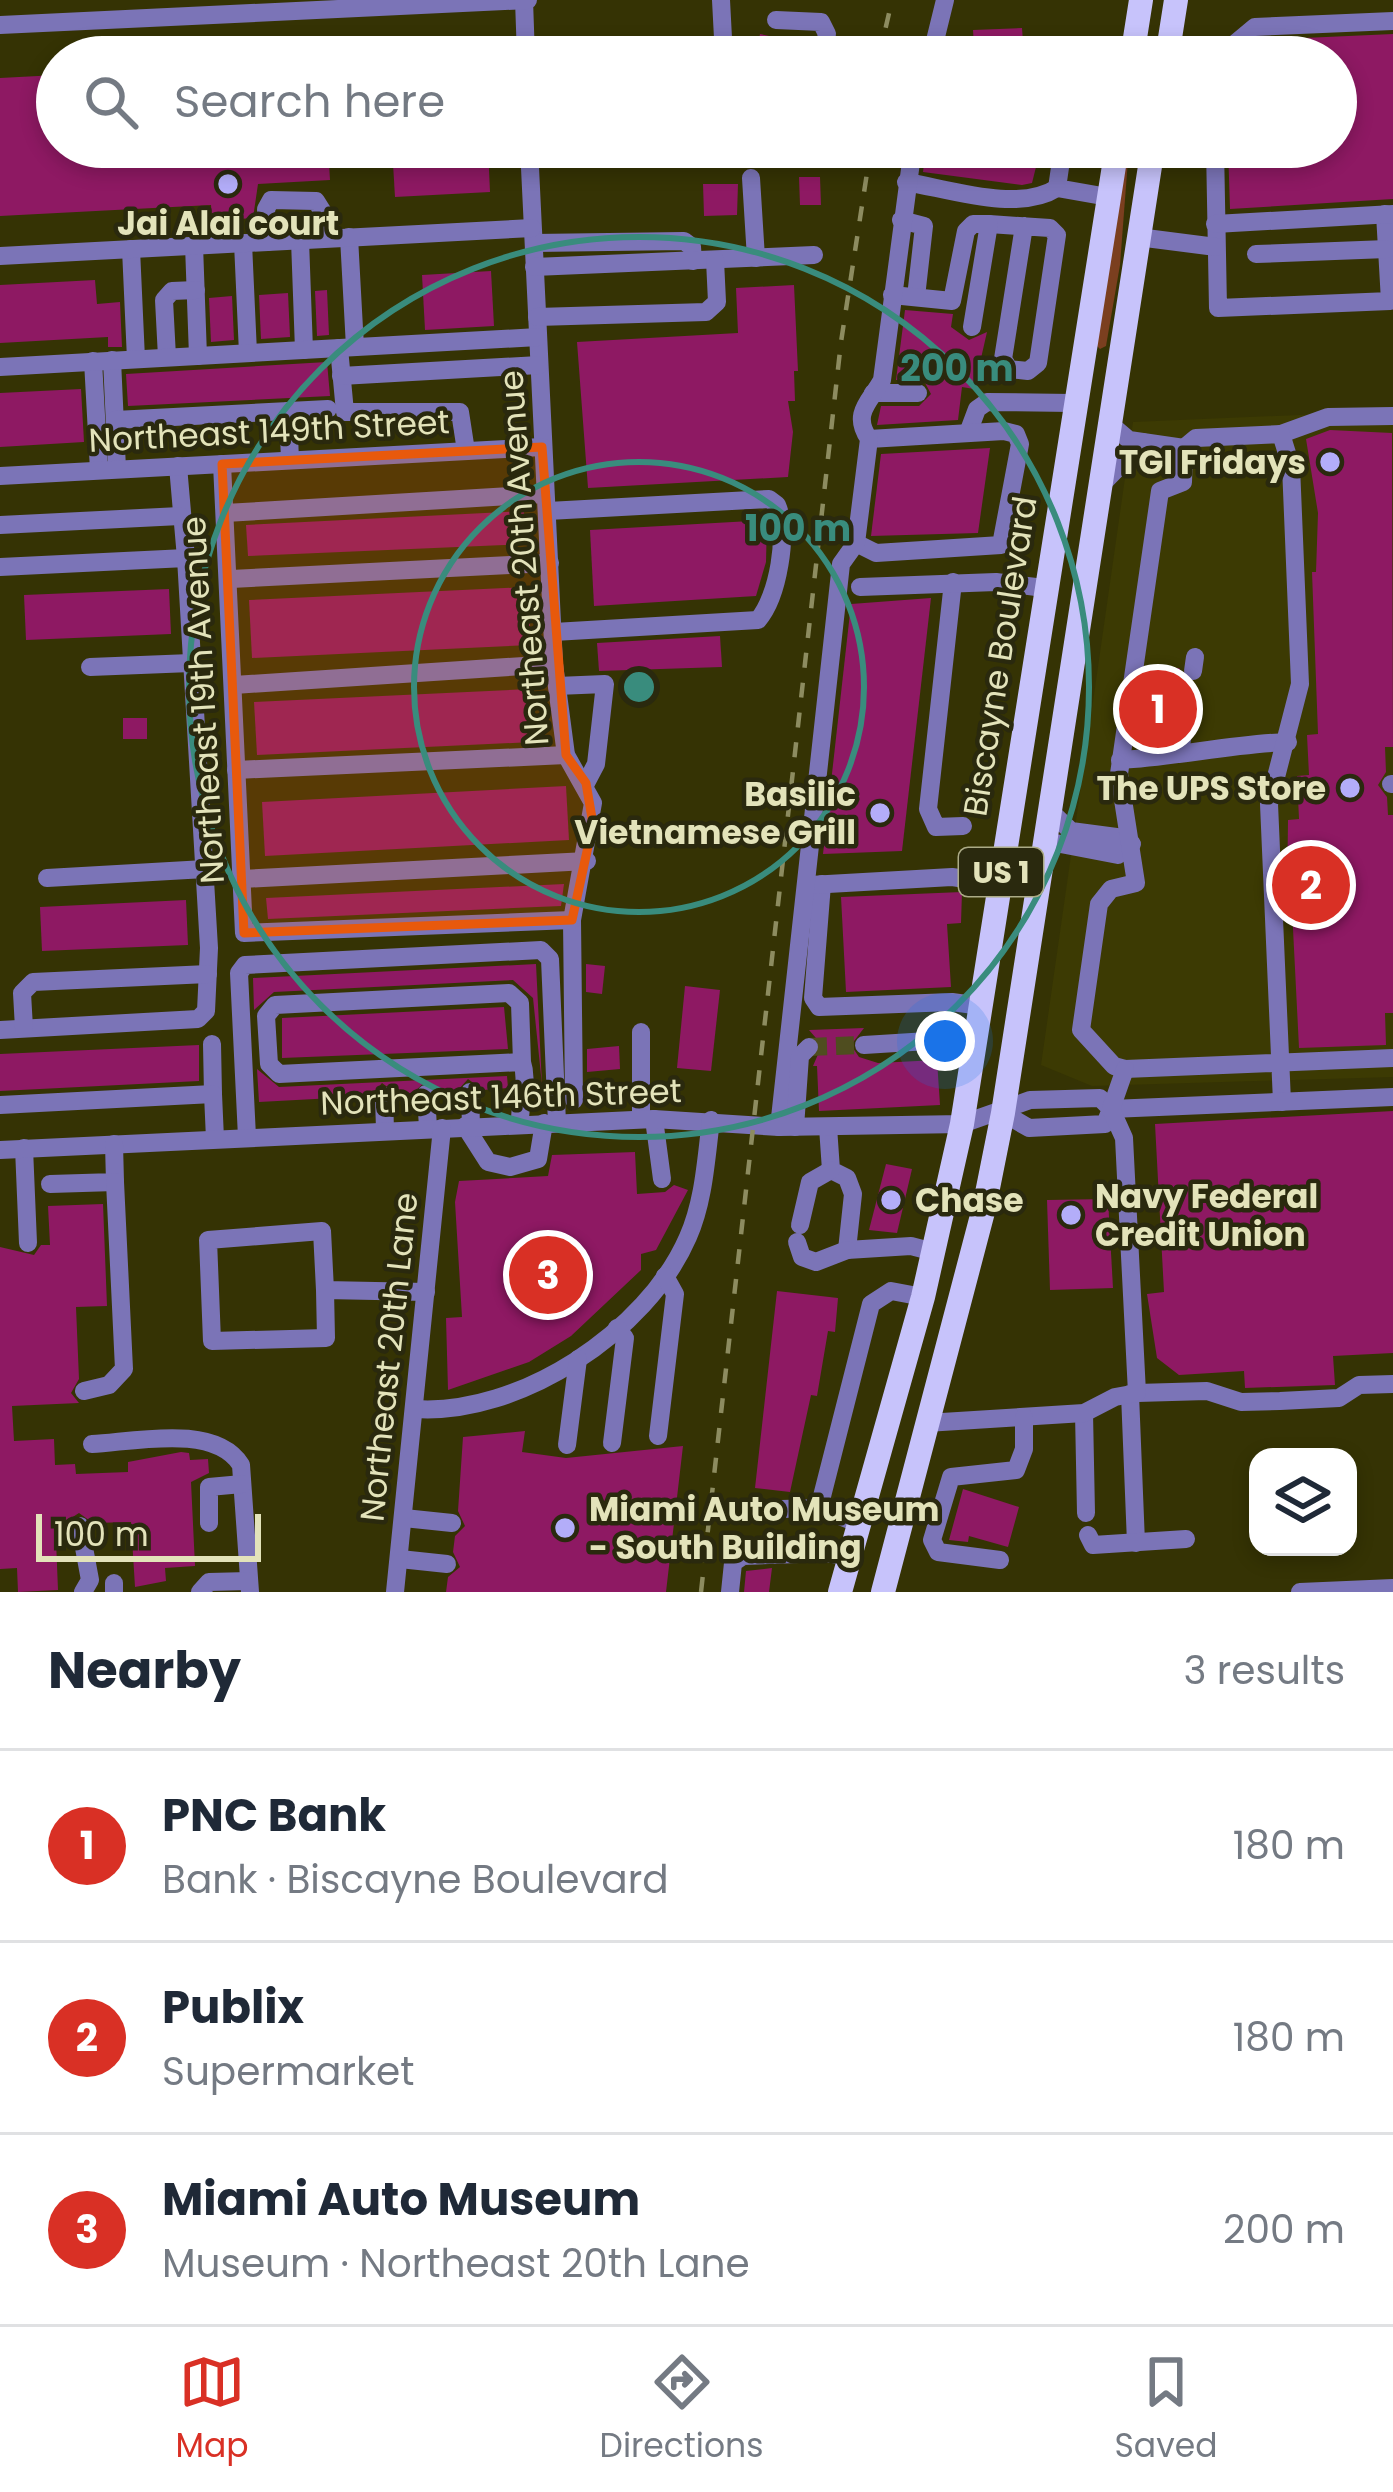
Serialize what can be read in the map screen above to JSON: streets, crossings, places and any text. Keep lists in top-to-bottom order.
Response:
{
  "streets": {
    "main road": ["Biscayne Boulevard", "US 1"],
    "street": [
      "Northeast 149th Street",
      "Northeast 20th Avenue",
      "Northeast 19th Avenue",
      "Northeast 146th Street",
      "Northeast 20th Lane"
    ]
  },
  "crossings": [
    ["Northeast 149th Street", "Northeast 20th Avenue"],
    ["Northeast 149th Street", "Northeast 19th Avenue"],
    ["Northeast 20th Avenue", "Northeast 19th Avenue"],
    ["Biscayne Boulevard", "Northeast 146th Street"],
    ["US 1", "Northeast 146th Street"],
    ["Northeast 146th Street", "Northeast 20th Lane"]
  ],
  "places": [
    "Jai Alai court",
    "TGI Fridays",
    "The UPS Store",
    "Basilic Vietnamese Grill",
    "Chase",
    "Navy Federal Credit Union",
    "Miami Auto Museum - South Building"
  ],
  "scale_bar": "100 m",
  "page": {
    "search": "Search here",
    "pins": ["1", "2", "3"],
    "scale": "100 m",
    "heading": ["Nearby", "3 results"],
    "list": [
      {
        "mark": "1",
        "name": "PNC Bank",
        "note": "Bank · Biscayne Boulevard",
        "value": "180 m"
      },
      {
        "mark": "2",
        "name": "Publix",
        "note": "Supermarket",
        "value": "180 m"
      },
      {
        "mark": "3",
        "name": "Miami Auto Museum",
        "note": "Museum · Northeast 20th Lane",
        "value": "200 m"
      }
    ],
    "nav": ["Map", "Directions", "Saved"]
  },
  "rings": ["200 m", "100 m"]
}
